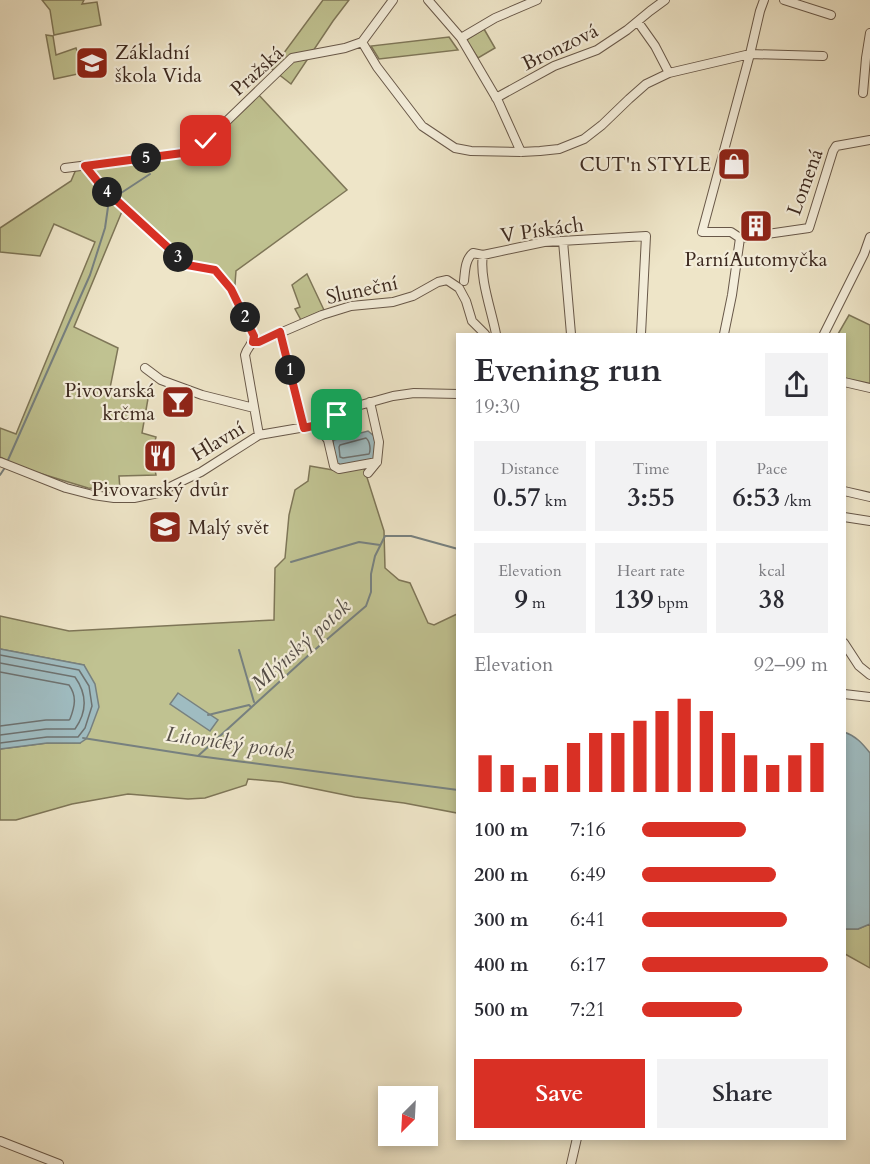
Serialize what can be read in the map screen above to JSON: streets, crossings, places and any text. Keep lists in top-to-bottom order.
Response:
{
  "streets": {
    "street": [
      "Bronzová",
      "Pražská",
      "Lomená",
      "V Pískách",
      "Sluneční",
      "Hlavní"
    ]
  },
  "water": ["Mlýnský potok", "Litovický potok"],
  "places": {
    "school or university": ["Základní škola Vida", "Malý svět"],
    "shop": ["CUT'n STYLE"],
    "building": ["ParníAutomyčka"],
    "bar": ["Pivovarská krčma"],
    "restaurant": ["Pivovarský dvůr"]
  },
  "north": "bottom left",
  "page": {
    "pins": [
      "5",
      "4",
      "3",
      "2",
      "1"
    ],
    "heading": ["Evening run", "19:30"],
    "stats": [
      ["Distance", "0.57 km"],
      ["Time", "3:55"],
      ["Pace", "6:53 /km"],
      ["Elevation", "9 m"],
      ["Heart rate", "139 bpm"],
      ["kcal", "38"]
    ],
    "chart": ["Elevation", "92–99 m"],
    "list": [
      {
        "name": "100 m",
        "note": "7:16"
      },
      {
        "name": "200 m",
        "note": "6:49"
      },
      {
        "name": "300 m",
        "note": "6:41"
      },
      {
        "name": "400 m",
        "note": "6:17"
      },
      {
        "name": "500 m",
        "note": "7:21"
      }
    ],
    "buttons": ["Save", "Share"]
  }
}
